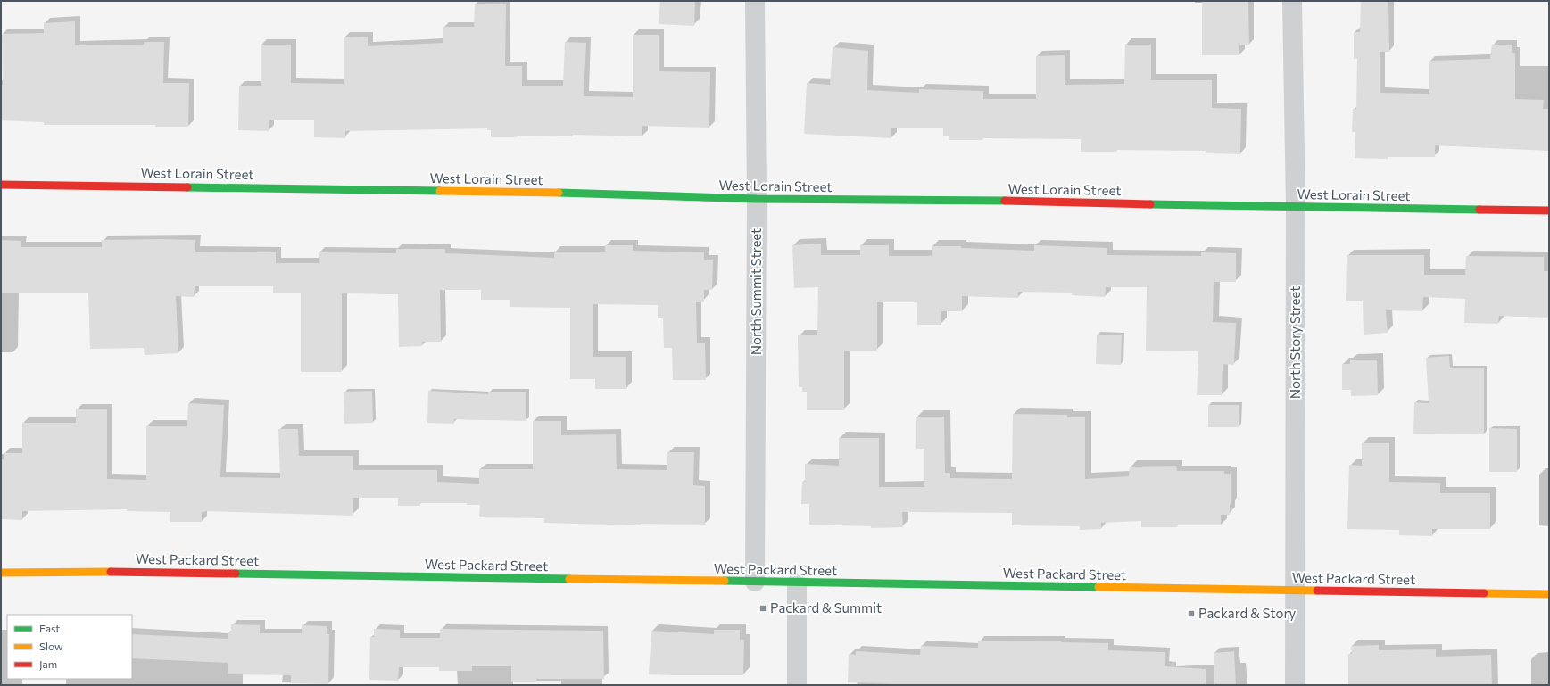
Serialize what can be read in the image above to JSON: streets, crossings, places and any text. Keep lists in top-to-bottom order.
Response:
{
  "streets": {
    "street": [
      "West Lorain Street",
      "North Summit Street",
      "North Story Street",
      "West Packard Street"
    ]
  },
  "crossings": [
    ["West Lorain Street", "North Summit Street"],
    ["West Lorain Street", "North Story Street"],
    ["North Summit Street", "West Packard Street"],
    ["North Story Street", "West Packard Street"]
  ],
  "places": {
    "transit": ["Packard & Summit", "Packard & Story"]
  },
  "legend": ["Fast", "Slow", "Jam"]
}
